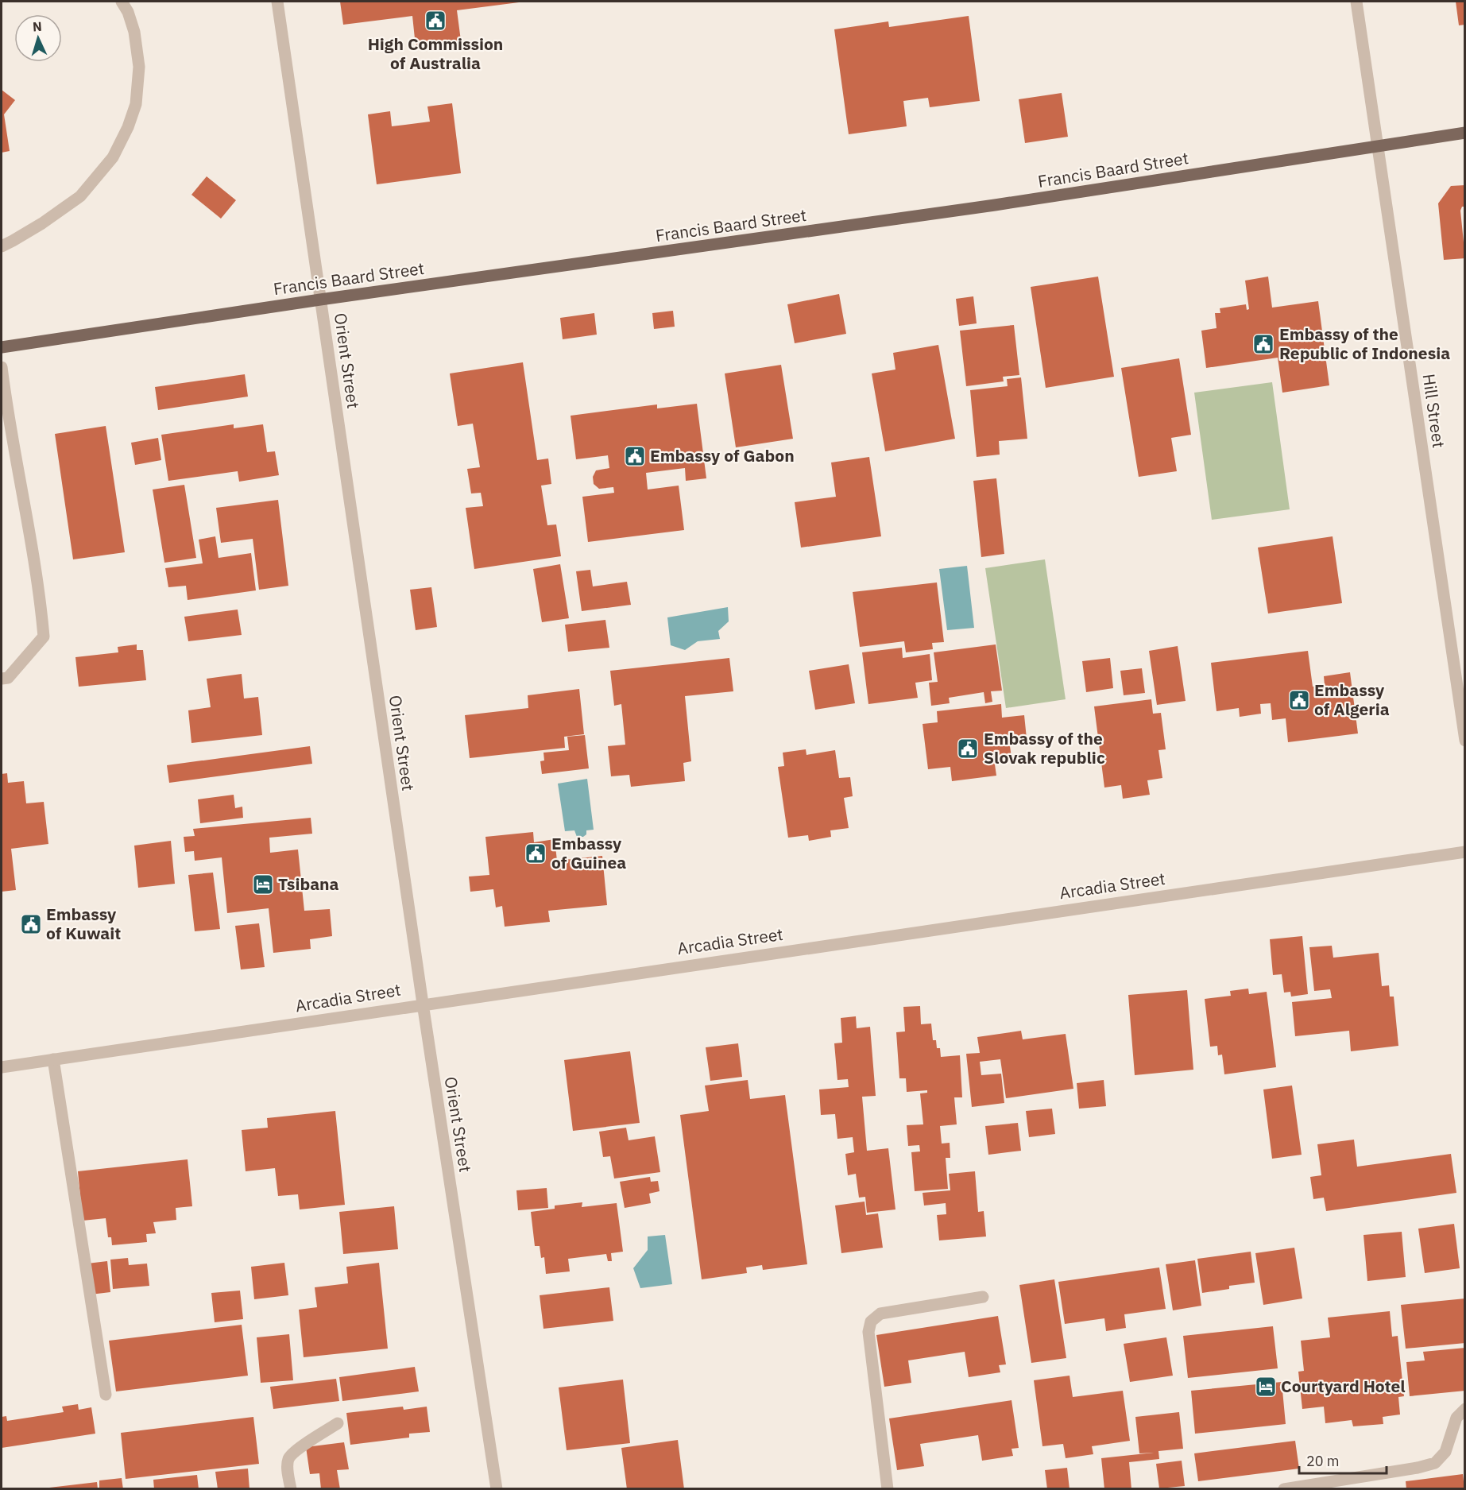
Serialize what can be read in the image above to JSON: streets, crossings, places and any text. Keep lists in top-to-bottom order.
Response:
{
  "streets": {
    "main road": ["Francis Baard Street"],
    "street": ["Orient Street", "Hill Street", "Arcadia Street"]
  },
  "crossings": [
    ["Francis Baard Street", "Orient Street"],
    ["Francis Baard Street", "Hill Street"],
    ["Orient Street", "Arcadia Street"]
  ],
  "places": {
    "public building": [
      "High Commission of Australia",
      "Embassy of the Republic of Indonesia",
      "Embassy of Gabon",
      "Embassy of Algeria",
      "Embassy of the Slovak republic",
      "Embassy of Guinea",
      "Embassy of Kuwait"
    ],
    "hotel": ["Tsibana", "Courtyard Hotel"]
  },
  "scale_bar": "20 m",
  "north": "top"
}
